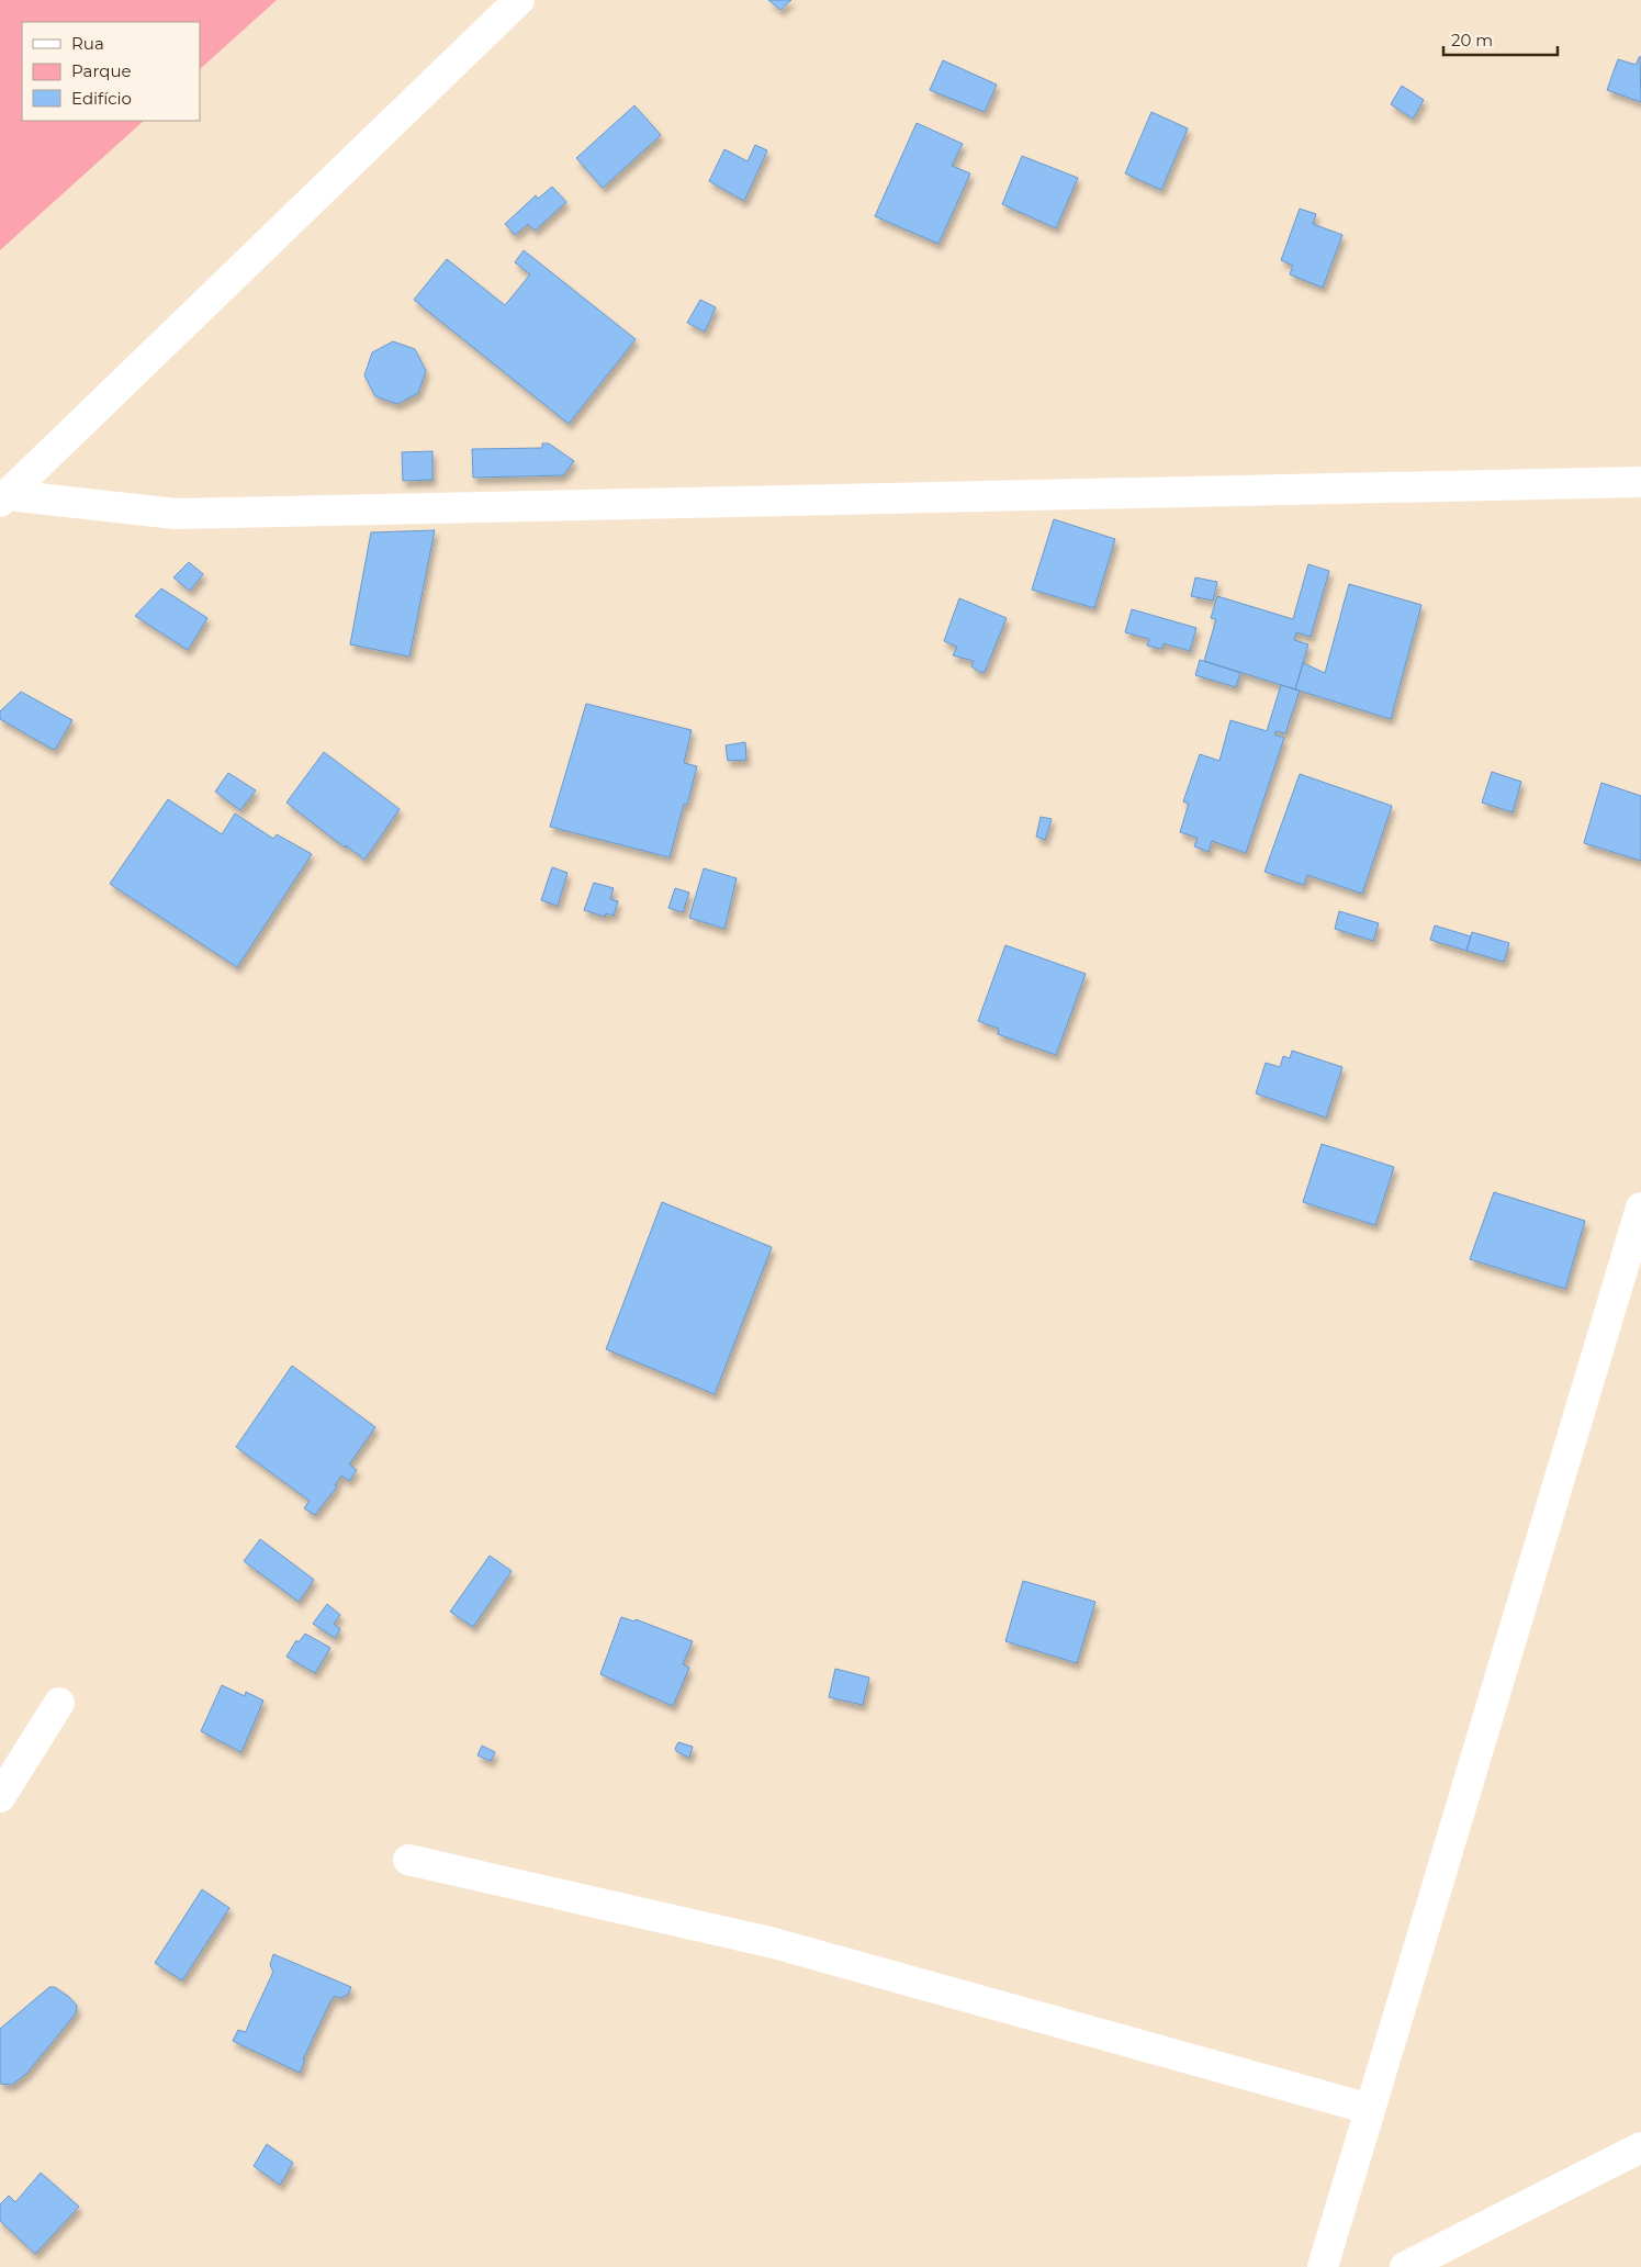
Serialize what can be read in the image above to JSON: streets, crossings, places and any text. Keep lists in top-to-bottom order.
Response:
{
  "legend": ["Rua", "Parque", "Edifício"],
  "scale_bar": "20 m"
}
